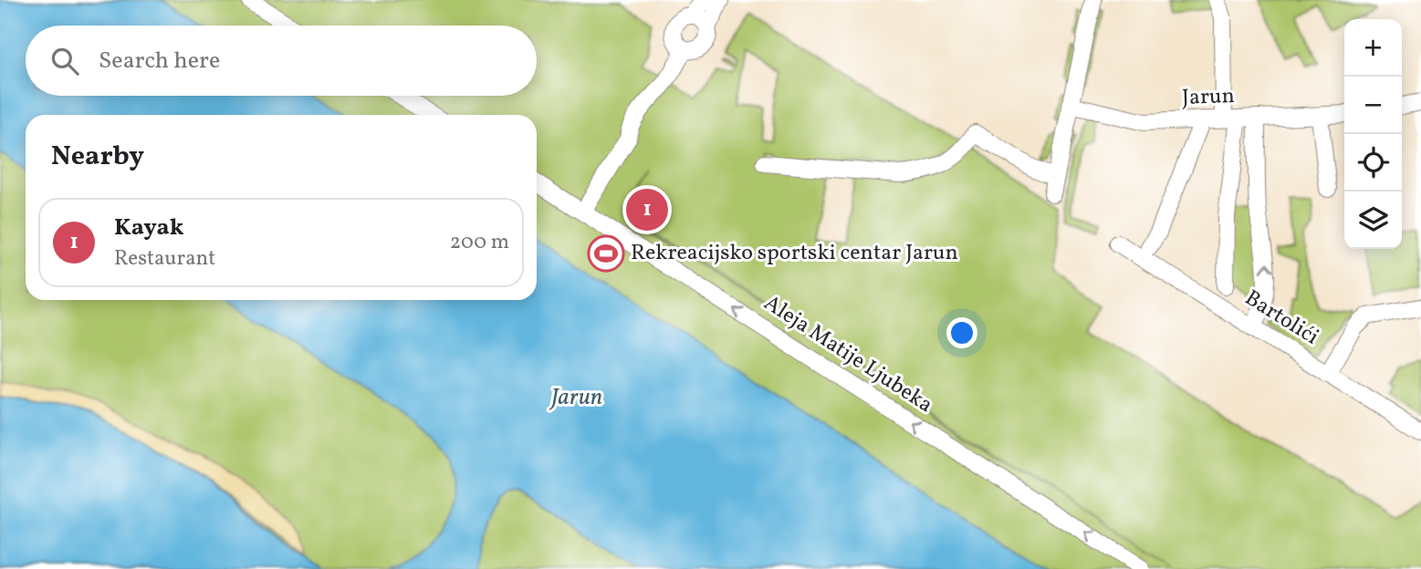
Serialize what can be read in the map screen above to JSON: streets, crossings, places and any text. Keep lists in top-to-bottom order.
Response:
{
  "streets": {
    "street": ["Jarun", "Bartolići", "Aleja Matije Ljubeka"]
  },
  "one_way": ["Aleja Matije Ljubeka"],
  "water": ["Jarun"],
  "places": {
    "sports": ["Rekreacijsko sportski centar Jarun"]
  },
  "page": {
    "map_buttons": ["+", "−"],
    "search": "Search here",
    "heading": "Nearby",
    "pins": "1",
    "list": [
      {
        "mark": "1",
        "name": "Kayak",
        "note": "Restaurant",
        "value": "200 m"
      }
    ]
  }
}
